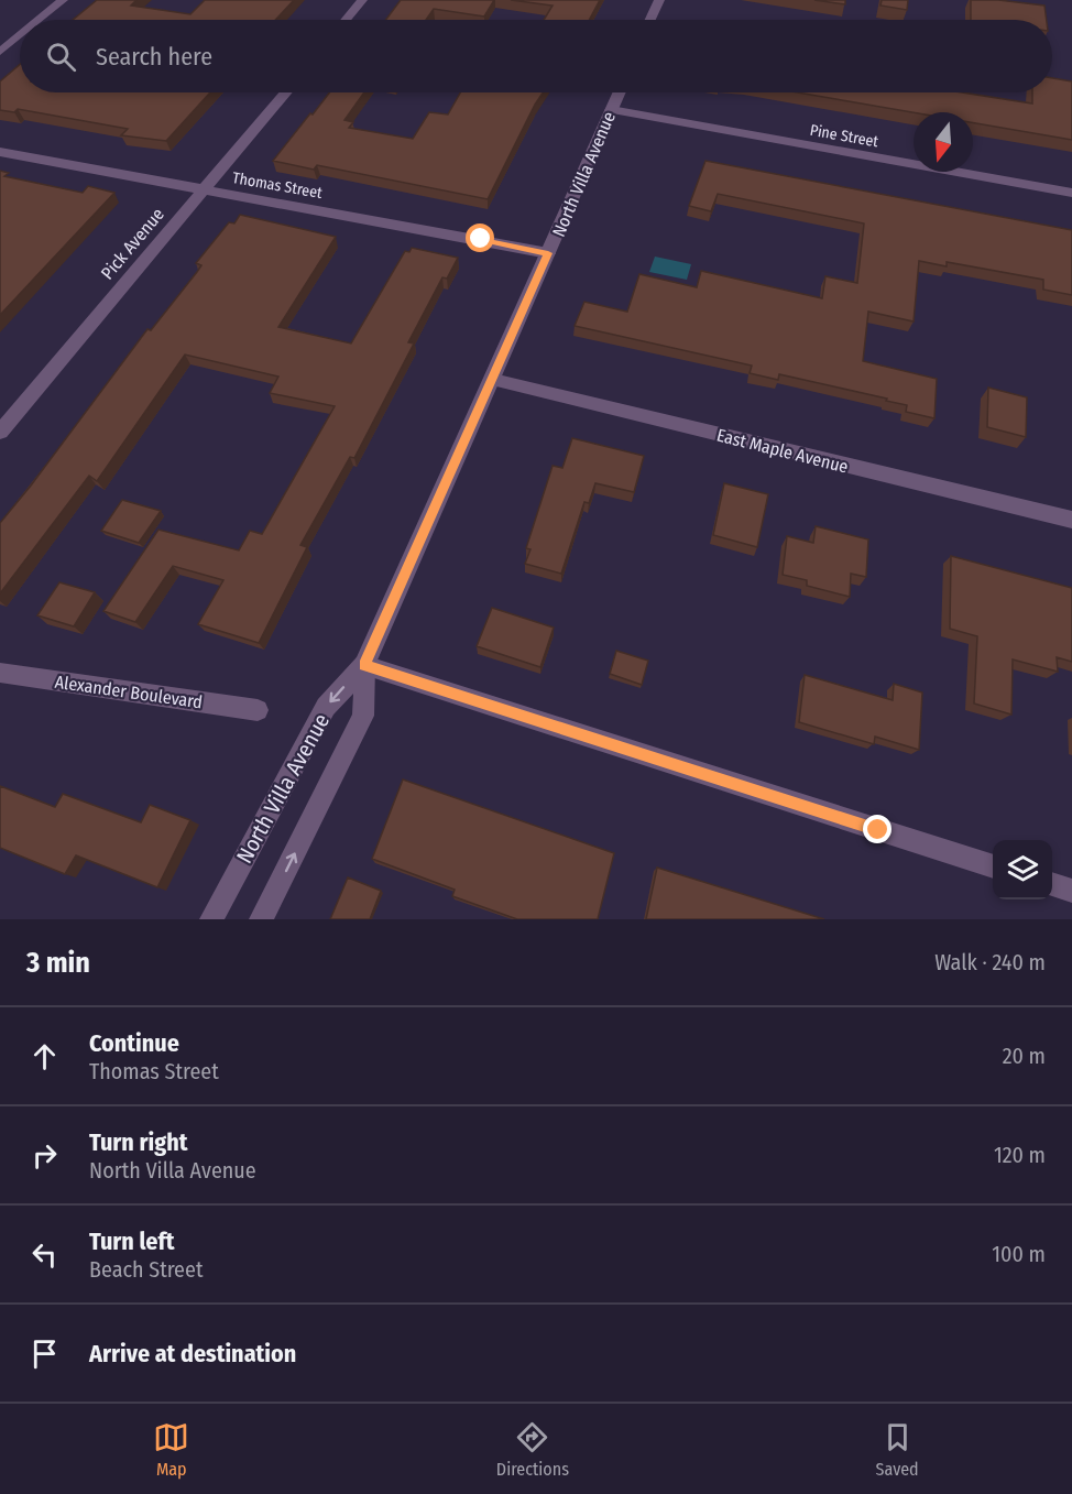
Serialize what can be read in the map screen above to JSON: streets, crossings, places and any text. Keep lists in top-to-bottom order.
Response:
{
  "streets": {
    "street": [
      "Pine Street",
      "North Villa Avenue",
      "Thomas Street",
      "Pick Avenue",
      "East Maple Avenue",
      "Alexander Boulevard"
    ]
  },
  "crossings": [
    ["Pine Street", "North Villa Avenue"],
    ["North Villa Avenue", "Thomas Street"],
    ["North Villa Avenue", "East Maple Avenue"],
    ["Thomas Street", "Pick Avenue"]
  ],
  "north": "bottom",
  "page": {
    "search": "Search here",
    "heading": ["3 min", "Walk · 240 m"],
    "list": [
      ["Continue", "Thomas Street", "20 m"],
      ["Turn right", "North Villa Avenue", "120 m"],
      ["Turn left", "Beach Street", "100 m"],
      "Arrive at destination"
    ],
    "nav": ["Map", "Directions", "Saved"]
  }
}
